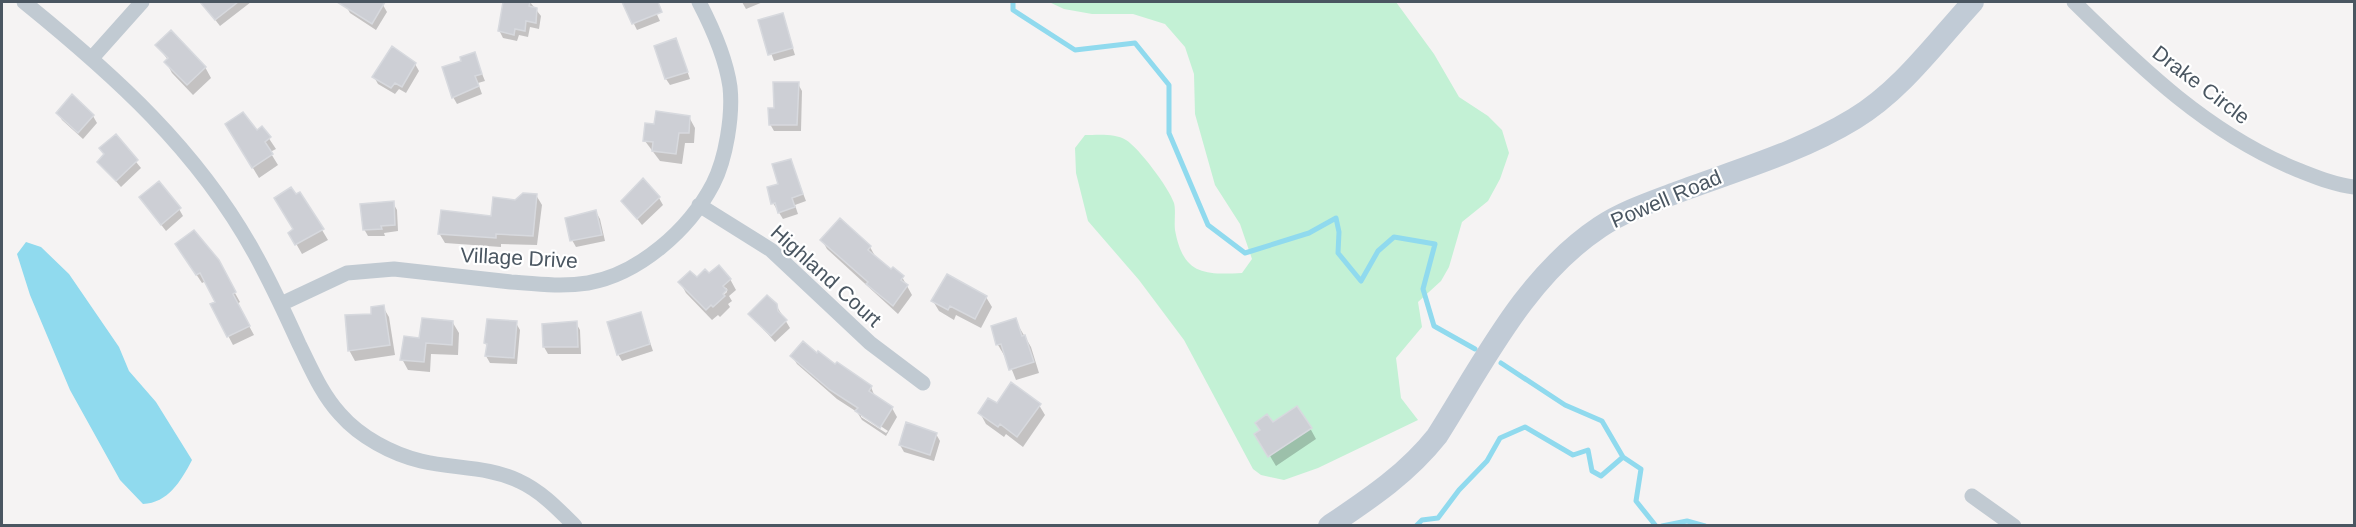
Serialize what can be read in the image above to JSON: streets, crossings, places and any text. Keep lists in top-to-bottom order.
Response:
{
  "streets": {
    "street": [
      "Drake Circle",
      "Powell Road",
      "Village Drive",
      "Highland Court"
    ]
  },
  "crossings": [
    ["Village Drive", "Highland Court"]
  ]
}
